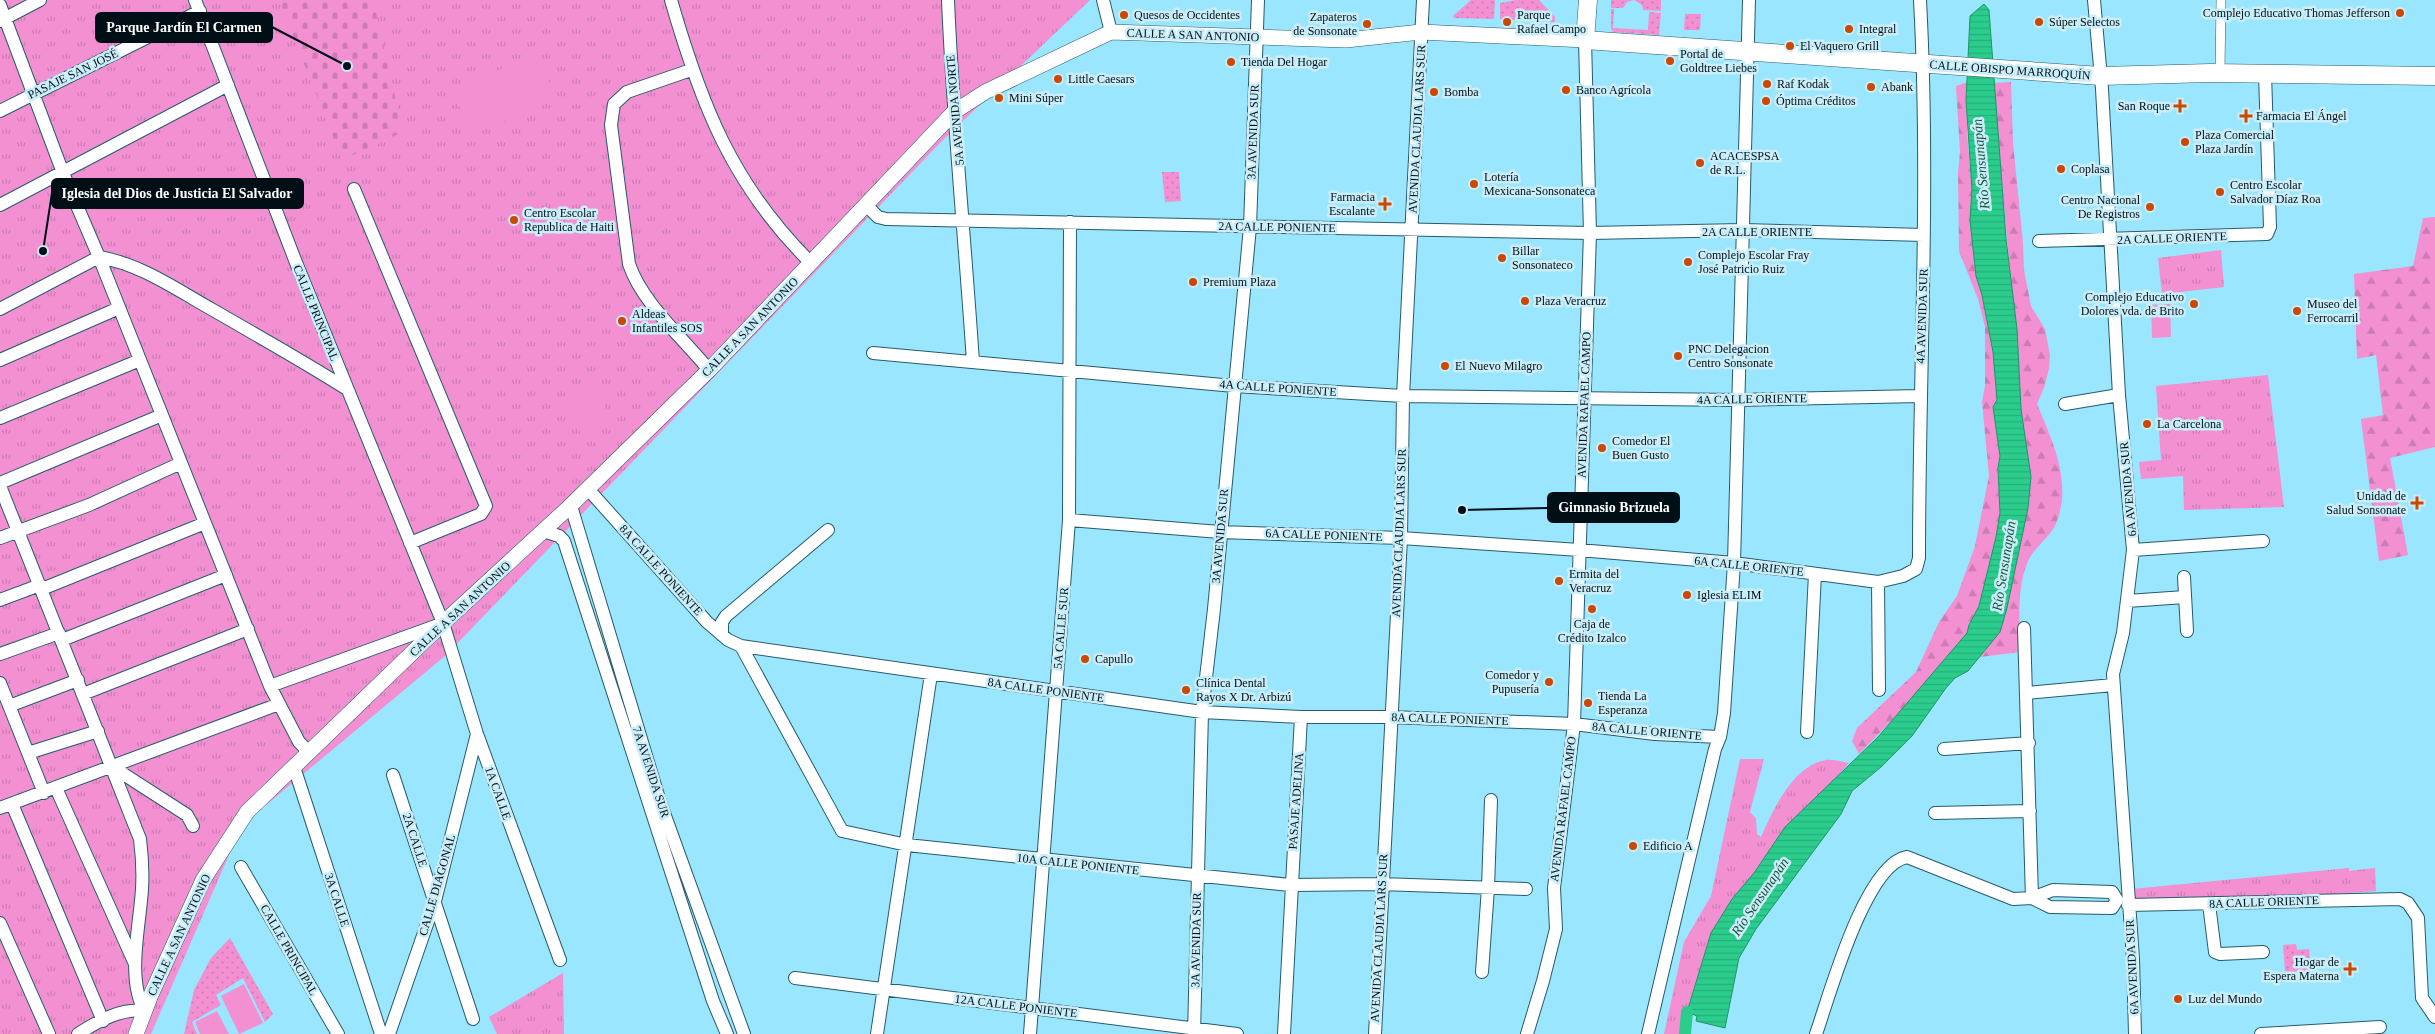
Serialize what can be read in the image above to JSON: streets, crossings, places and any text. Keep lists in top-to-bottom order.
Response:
{
  "streets": {
    "main road": ["CALLE OBISPO MARROQUÍN"],
    "street": [
      "CALLE A SAN ANTONIO",
      "PASAJE SAN JOSÉ",
      "5A AVENIDA NORTE",
      "AVENIDA CLAUDIA LARS SUR",
      "3A AVENIDA SUR",
      "2A CALLE PONIENTE",
      "2A CALLE ORIENTE",
      "CALLE PRINCIPAL",
      "4A AVENIDA SUR",
      "4A CALLE PONIENTE",
      "4A CALLE ORIENTE",
      "AVENIDA RAFAEL CAMPO",
      "6A AVENIDA SUR",
      "6A CALLE PONIENTE",
      "6A CALLE ORIENTE",
      "8A CALLE PONIENTE",
      "5A CALLE SUR",
      "8A CALLE ORIENTE",
      "7A AVENIDA SUR",
      "1A CALLE",
      "PASAJE ADELINA",
      "2A CALLE",
      "10A CALLE PONIENTE",
      "CALLE DIAGONAL",
      "3A CALLE",
      "12A CALLE PONIENTE"
    ]
  },
  "crossings": [
    ["CALLE A SAN ANTONIO", "CALLE OBISPO MARROQUÍN"],
    ["CALLE A SAN ANTONIO", "5A AVENIDA NORTE"],
    ["CALLE A SAN ANTONIO", "AVENIDA CLAUDIA LARS SUR"],
    ["CALLE A SAN ANTONIO", "3A AVENIDA SUR"],
    ["CALLE A SAN ANTONIO", "2A CALLE PONIENTE"],
    ["CALLE A SAN ANTONIO", "CALLE PRINCIPAL"],
    ["CALLE A SAN ANTONIO", "AVENIDA RAFAEL CAMPO"],
    ["CALLE A SAN ANTONIO", "8A CALLE PONIENTE"],
    ["CALLE A SAN ANTONIO", "7A AVENIDA SUR"],
    ["CALLE A SAN ANTONIO", "1A CALLE"],
    ["CALLE A SAN ANTONIO", "3A CALLE"],
    ["CALLE OBISPO MARROQUÍN", "2A CALLE ORIENTE"],
    ["CALLE OBISPO MARROQUÍN", "4A AVENIDA SUR"],
    ["CALLE OBISPO MARROQUÍN", "AVENIDA RAFAEL CAMPO"],
    ["CALLE OBISPO MARROQUÍN", "6A AVENIDA SUR"],
    ["PASAJE SAN JOSÉ", "CALLE PRINCIPAL"],
    ["5A AVENIDA NORTE", "2A CALLE PONIENTE"],
    ["5A AVENIDA NORTE", "4A CALLE PONIENTE"],
    ["AVENIDA CLAUDIA LARS SUR", "2A CALLE PONIENTE"],
    ["AVENIDA CLAUDIA LARS SUR", "4A CALLE PONIENTE"],
    ["AVENIDA CLAUDIA LARS SUR", "6A CALLE PONIENTE"],
    ["AVENIDA CLAUDIA LARS SUR", "8A CALLE PONIENTE"],
    ["AVENIDA CLAUDIA LARS SUR", "10A CALLE PONIENTE"],
    ["3A AVENIDA SUR", "2A CALLE PONIENTE"],
    ["3A AVENIDA SUR", "4A CALLE PONIENTE"],
    ["3A AVENIDA SUR", "6A CALLE PONIENTE"],
    ["3A AVENIDA SUR", "8A CALLE PONIENTE"],
    ["3A AVENIDA SUR", "10A CALLE PONIENTE"],
    ["3A AVENIDA SUR", "12A CALLE PONIENTE"],
    ["2A CALLE PONIENTE", "2A CALLE ORIENTE"],
    ["2A CALLE PONIENTE", "AVENIDA RAFAEL CAMPO"],
    ["2A CALLE PONIENTE", "5A CALLE SUR"],
    ["2A CALLE ORIENTE", "4A AVENIDA SUR"],
    ["2A CALLE ORIENTE", "AVENIDA RAFAEL CAMPO"],
    ["2A CALLE ORIENTE", "6A AVENIDA SUR"],
    ["CALLE PRINCIPAL", "1A CALLE"],
    ["4A AVENIDA SUR", "4A CALLE ORIENTE"],
    ["4A AVENIDA SUR", "6A CALLE ORIENTE"],
    ["4A CALLE PONIENTE", "4A CALLE ORIENTE"],
    ["4A CALLE PONIENTE", "AVENIDA RAFAEL CAMPO"],
    ["4A CALLE PONIENTE", "5A CALLE SUR"],
    ["4A CALLE ORIENTE", "AVENIDA RAFAEL CAMPO"],
    ["AVENIDA RAFAEL CAMPO", "6A CALLE PONIENTE"],
    ["AVENIDA RAFAEL CAMPO", "6A CALLE ORIENTE"],
    ["AVENIDA RAFAEL CAMPO", "8A CALLE PONIENTE"],
    ["AVENIDA RAFAEL CAMPO", "8A CALLE ORIENTE"],
    ["6A AVENIDA SUR", "8A CALLE ORIENTE"],
    ["6A CALLE PONIENTE", "6A CALLE ORIENTE"],
    ["6A CALLE PONIENTE", "5A CALLE SUR"],
    ["8A CALLE PONIENTE", "5A CALLE SUR"],
    ["8A CALLE PONIENTE", "8A CALLE ORIENTE"],
    ["8A CALLE PONIENTE", "PASAJE ADELINA"],
    ["8A CALLE PONIENTE", "10A CALLE PONIENTE"],
    ["5A CALLE SUR", "10A CALLE PONIENTE"],
    ["5A CALLE SUR", "12A CALLE PONIENTE"],
    ["1A CALLE", "CALLE DIAGONAL"],
    ["PASAJE ADELINA", "10A CALLE PONIENTE"],
    ["2A CALLE", "CALLE DIAGONAL"]
  ],
  "water": ["Río Sensunapán"],
  "places": {
    "other": [
      "Complejo Educativo Thomas Jefferson",
      "Quesos de Occidentes",
      "Parque Rafael Campo",
      "Súper Selectos",
      "Zapateros de Sonsonate",
      "Integral",
      "El Vaquero Grill",
      "Portal de Goldtree Liebes",
      "Tienda Del Hogar",
      "Parque Jardín El Carmen",
      "Little Caesars",
      "Raf Kodak",
      "Abank",
      "Banco Agrícola",
      "Bomba",
      "Mini Súper",
      "Óptima Créditos",
      "Plaza Comercial Plaza Jardín",
      "ACACESPSA de R.L.",
      "Coplasa",
      "Lotería Mexicana-Sonsonateca",
      "Centro Escolar Salvador Díaz Roa",
      "Centro Nacional De Registros",
      "Centro Escolar Republica de Haiti",
      "Iglesia del Dios de Justicia El Salvador",
      "Billar Sonsonateco",
      "Complejo Escolar Fray José Patricio Ruiz",
      "Premium Plaza",
      "Plaza Veracruz",
      "Complejo Educativo Dolores vda. de Brito",
      "Museo del Ferrocarril",
      "Aldeas Infantiles SOS",
      "PNC Delegacion Centro Sonsonate",
      "El Nuevo Milagro",
      "La Carcelona",
      "Comedor El Buen Gusto",
      "Gimnasio Brizuela",
      "Ermita del Veracruz",
      "Iglesia ELIM",
      "Caja de Crédito Izalco",
      "Capullo",
      "Comedor y Pupusería",
      "Clínica Dental Rayos X Dr. Arbizú",
      "Tienda La Esperanza",
      "Edificio A",
      "Luz del Mundo"
    ],
    "health": [
      "San Roque",
      "Farmacia El Ángel",
      "Farmacia Escalante",
      "Unidad de Salud Sonsonate",
      "Hogar de Espera Materna"
    ]
  }
}
